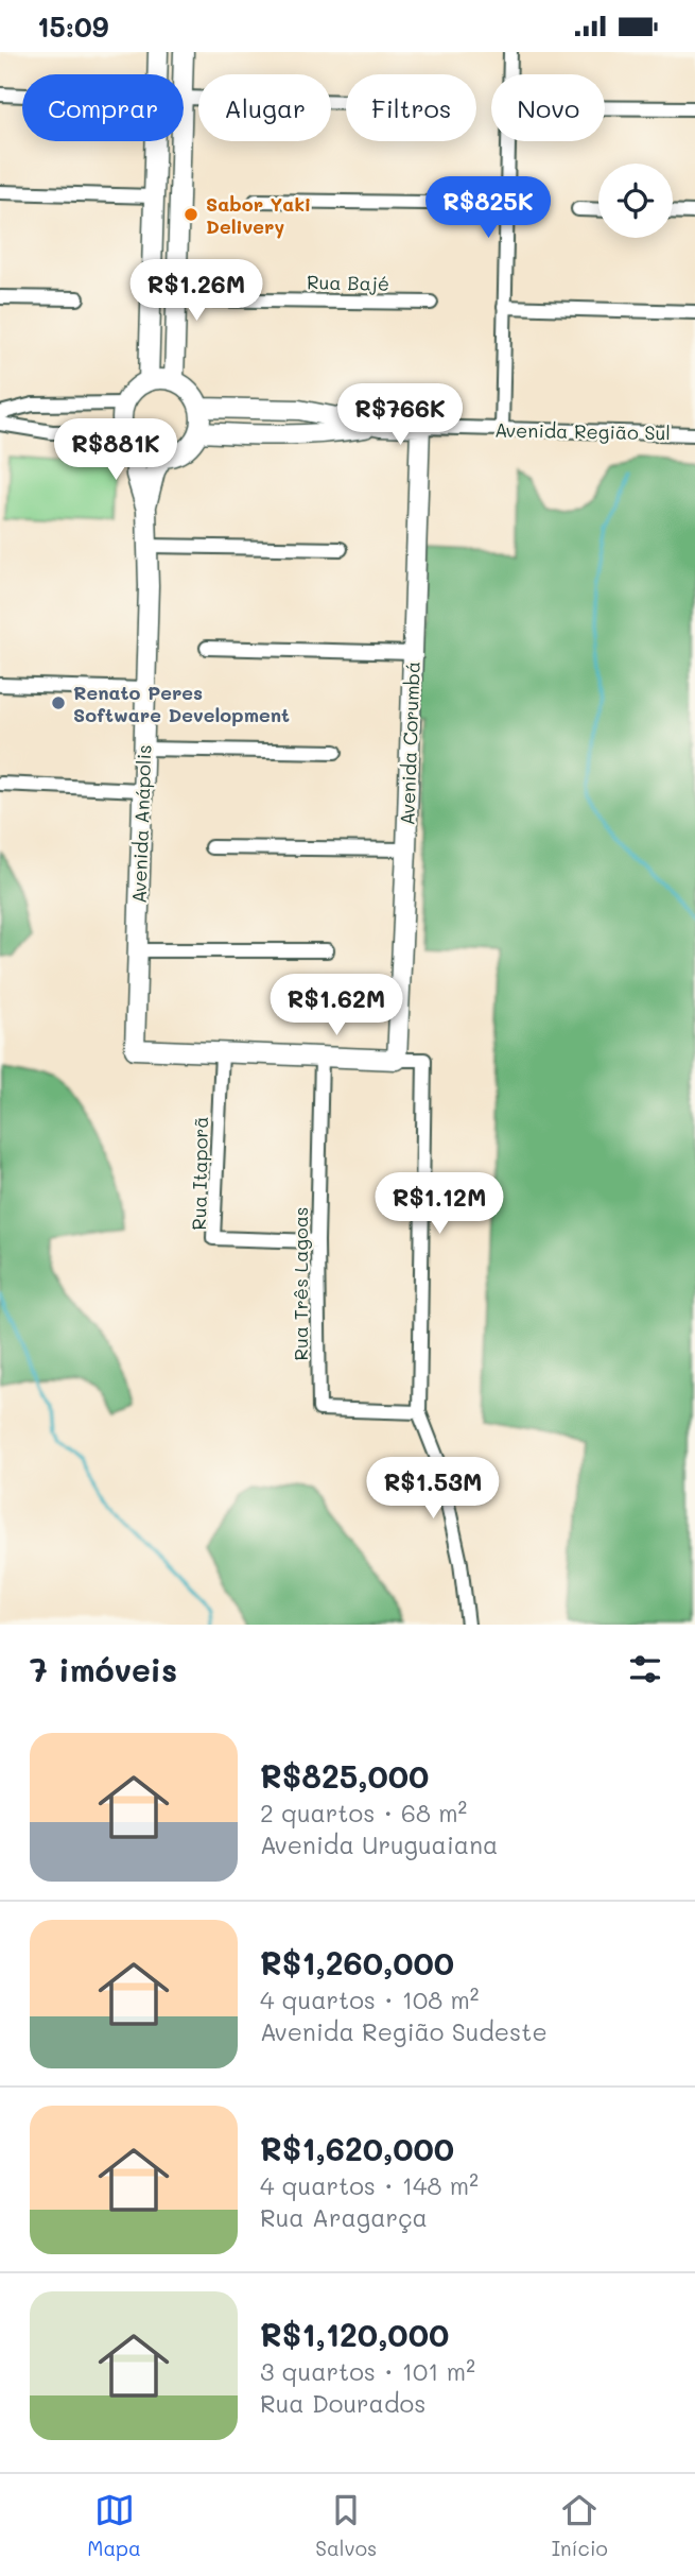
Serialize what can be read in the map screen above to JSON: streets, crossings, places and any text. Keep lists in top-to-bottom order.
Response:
{
  "streets": {
    "street": [
      "Rua Bajé",
      "Avenida Região Sul",
      "Avenida Corumbá",
      "Avenida Anápolis",
      "Rua Itaporã",
      "Rua Três Lagoas"
    ]
  },
  "crossings": [
    ["Avenida Região Sul", "Avenida Corumbá"],
    ["Avenida Região Sul", "Avenida Anápolis"],
    ["Avenida Anápolis", "Rua Itaporã"],
    ["Rua Itaporã", "Rua Três Lagoas"]
  ],
  "places": ["Sabor Yaki Delivery", "Renato Peres Software Development"],
  "page": {
    "status": "15:09",
    "chip": [
      "Comprar",
      "Alugar",
      "Filtros",
      "Novo"
    ],
    "price": [
      "R$825K",
      "R$1.26M",
      "R$766K",
      "R$881K",
      "R$1.62M",
      "R$1.12M",
      "R$1.53M"
    ],
    "heading": "7 imóveis",
    "list": [
      {
        "name": "R$825,000",
        "note": "2 quartos · 68 m² · Avenida Uruguaiana"
      },
      {
        "name": "R$1,260,000",
        "note": "4 quartos · 108 m² · Avenida Região Sudeste"
      },
      {
        "name": "R$1,620,000",
        "note": "4 quartos · 148 m² · Rua Aragarça"
      },
      {
        "name": "R$1,120,000",
        "note": "3 quartos · 101 m² · Rua Dourados"
      }
    ],
    "tabs": ["Mapa", "Salvos", "Início"]
  }
}
